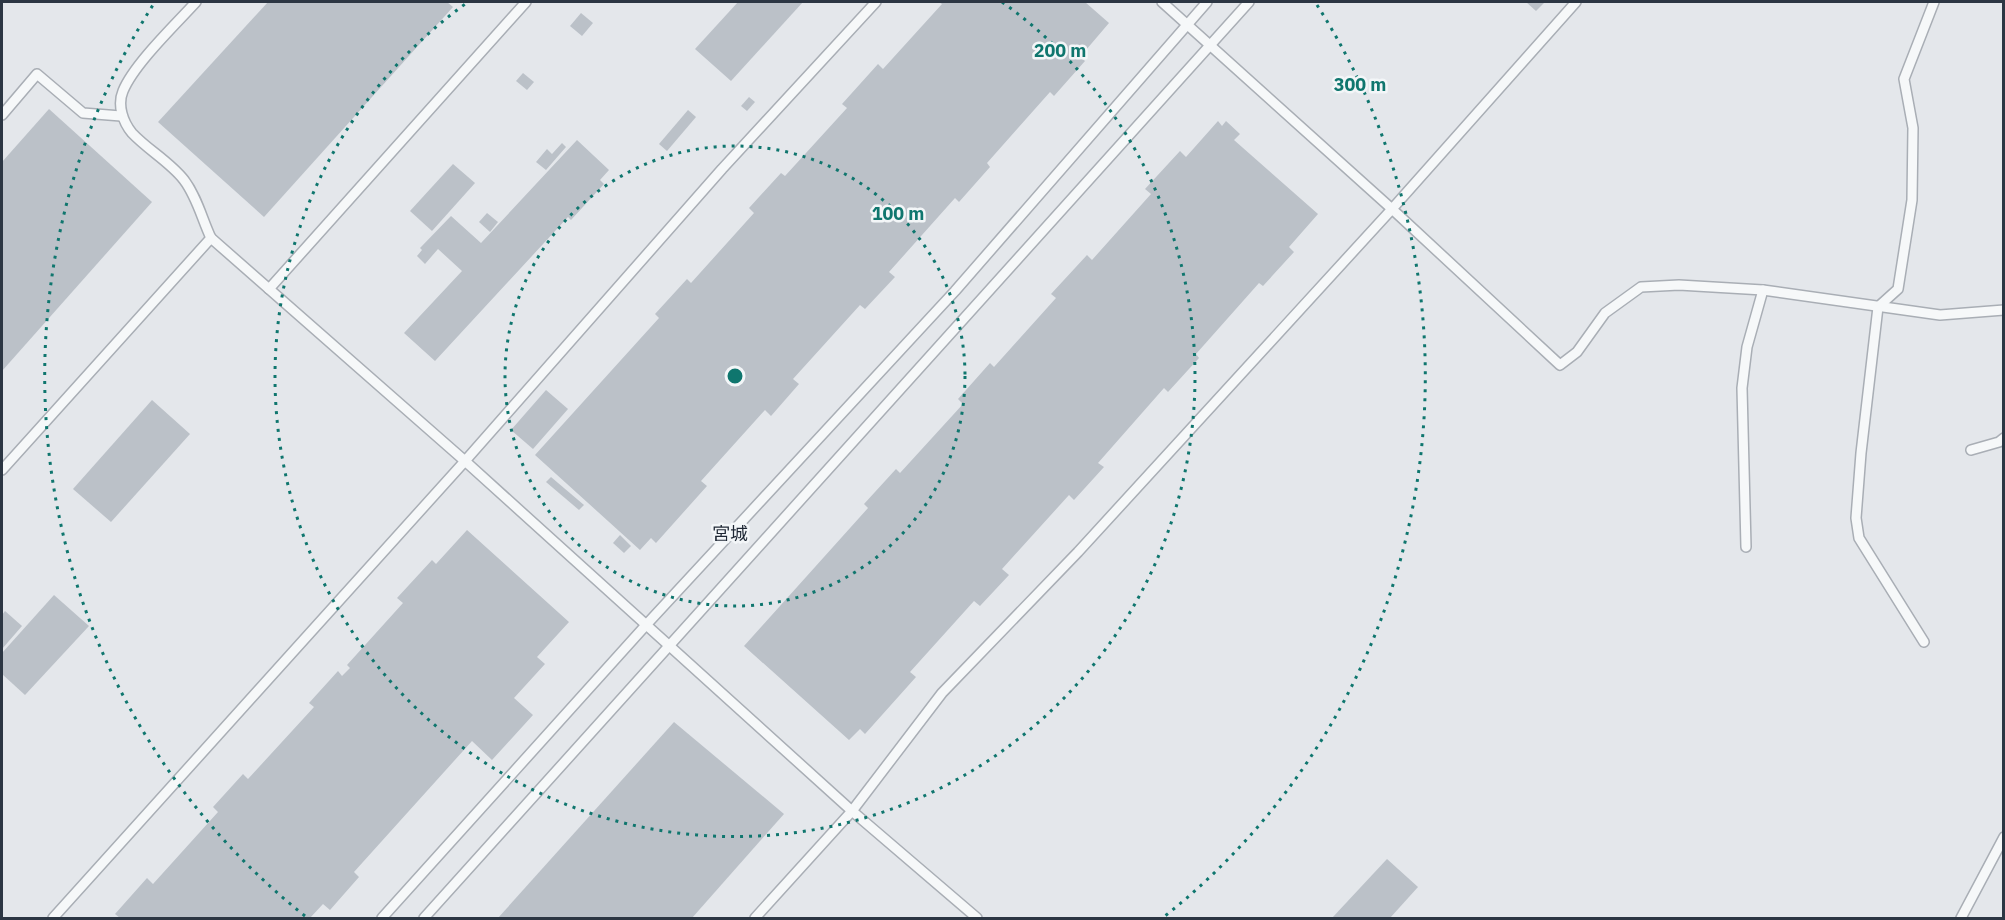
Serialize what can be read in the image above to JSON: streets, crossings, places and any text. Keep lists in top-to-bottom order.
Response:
{
  "districts": ["宮城"],
  "rings": ["200 m", "300 m", "100 m"]
}
